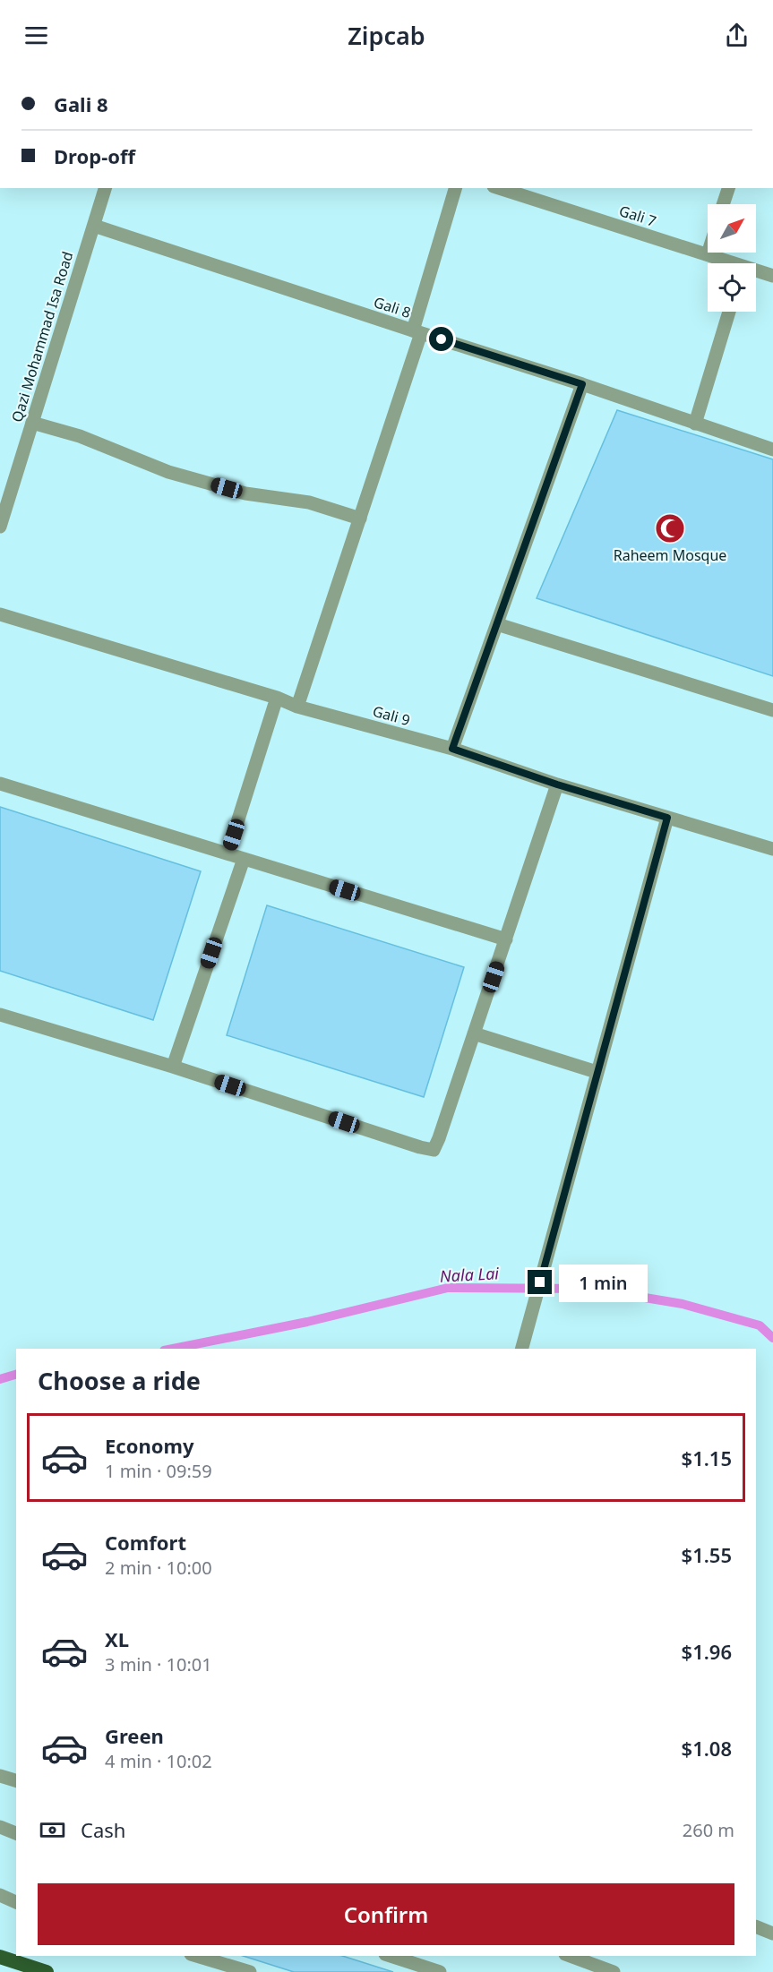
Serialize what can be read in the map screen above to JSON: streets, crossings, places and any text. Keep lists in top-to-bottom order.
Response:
{
  "streets": {
    "street": [
      "Gali 7",
      "Gali 8",
      "Qazi Mohammad Isa Road",
      "Gali 9"
    ]
  },
  "crossings": [
    ["Gali 8", "Qazi Mohammad Isa Road"]
  ],
  "water": ["Nala Lai"],
  "places": {
    "mosque": ["Raheem Mosque"]
  },
  "north": "top right",
  "page": {
    "header": "Zipcab",
    "banner": ["Gali 8", "Drop-off"],
    "bubble": "1 min",
    "heading": "Choose a ride",
    "list": [
      {
        "name": "Economy",
        "note": "1 min · 09:59",
        "value": "$1.15"
      },
      {
        "name": "Comfort",
        "note": "2 min · 10:00",
        "value": "$1.55"
      },
      {
        "name": "XL",
        "note": "3 min · 10:01",
        "value": "$1.96"
      },
      {
        "name": "Green",
        "note": "4 min · 10:02",
        "value": "$1.08"
      }
    ],
    "pay": ["Cash", "260 m"],
    "buttons": "Confirm"
  }
}
